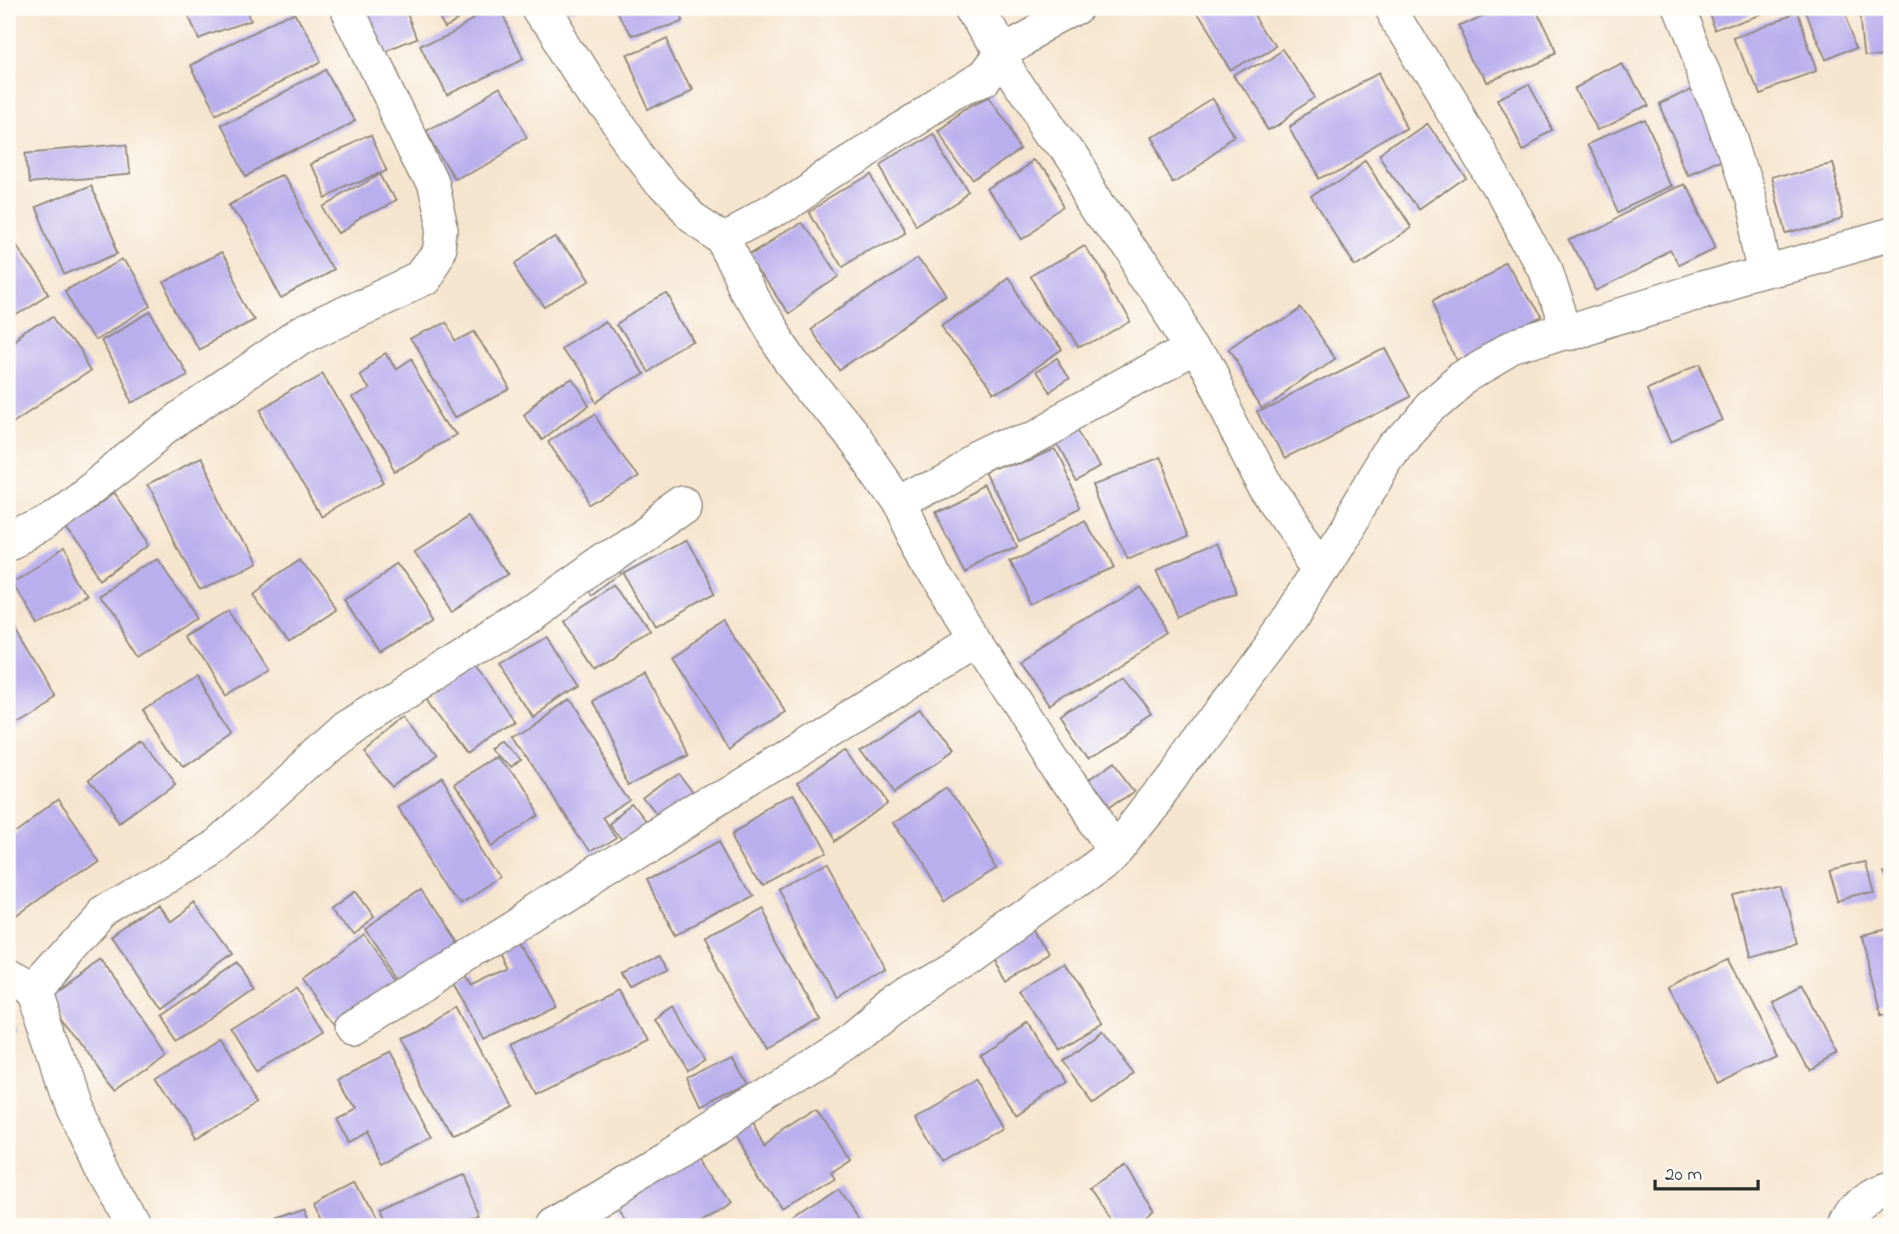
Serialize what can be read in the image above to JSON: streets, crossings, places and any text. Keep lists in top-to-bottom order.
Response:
{
  "scale_bar": "20 m"
}
